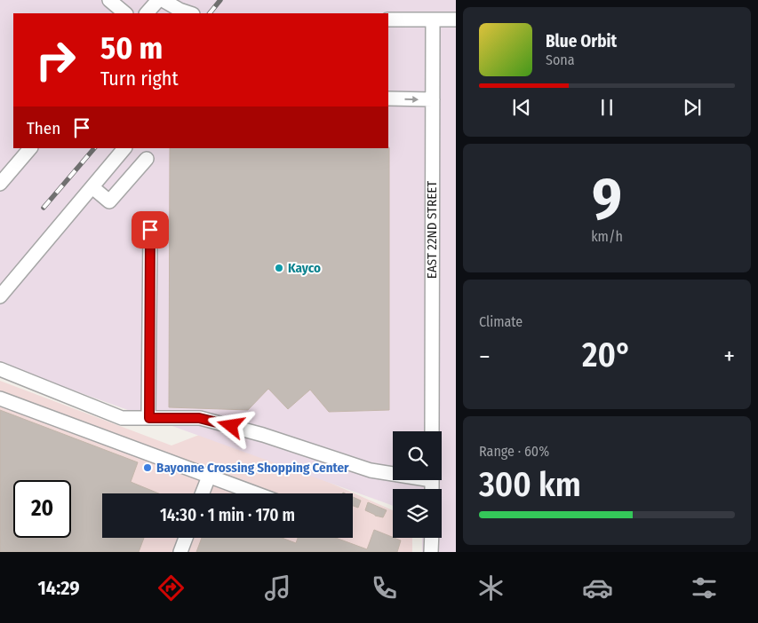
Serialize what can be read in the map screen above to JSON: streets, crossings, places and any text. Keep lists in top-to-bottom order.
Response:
{
  "streets": {
    "street": ["EAST 22ND STREET"]
  },
  "places": ["Kayco", "Bayonne Crossing Shopping Center"],
  "page": {
    "turn": ["50 m", "Turn right"],
    "song": ["Blue Orbit", "Sona"],
    "then": "Then",
    "tile": [
      ["9", "km/h"],
      "Climate",
      ["Range · 60%", "300 km"]
    ],
    "heat": ["−", "20°", "+"],
    "limit": "20",
    "trip": "14:30 · 1 min · 170 m",
    "tabs": "14:29"
  }
}
